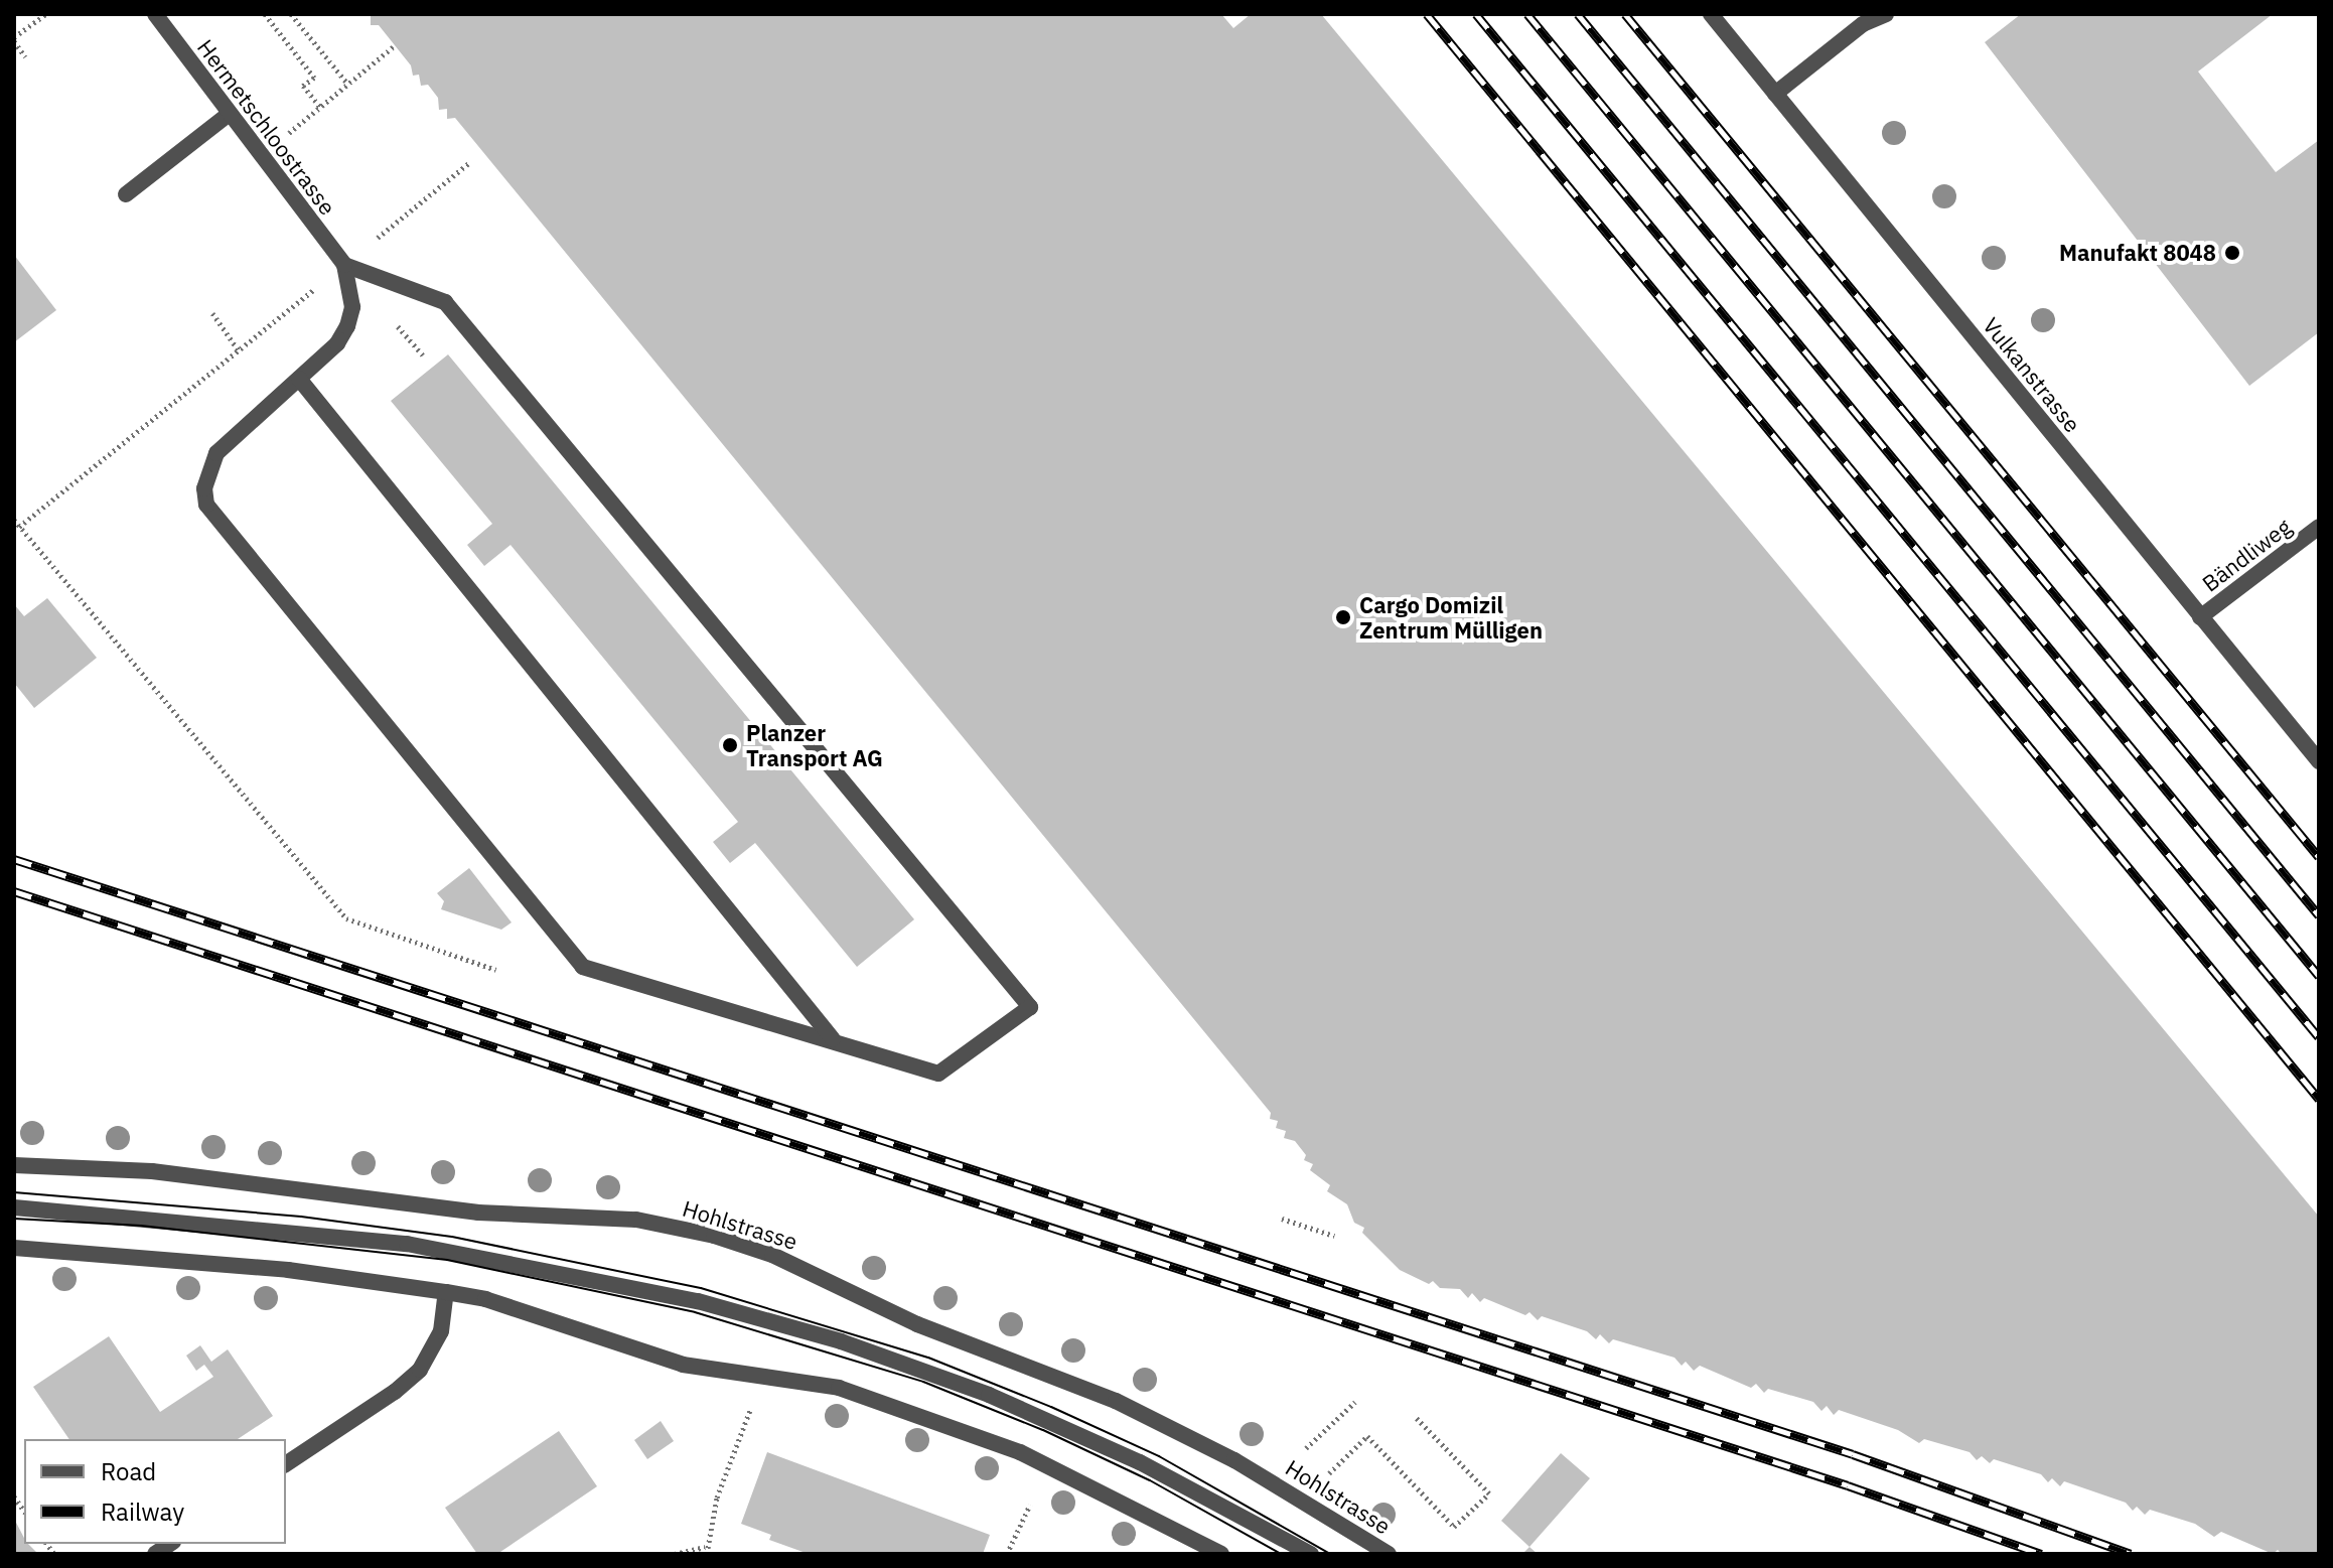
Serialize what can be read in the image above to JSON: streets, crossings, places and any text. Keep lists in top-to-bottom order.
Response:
{
  "streets": {
    "street": [
      "Hermetschloostrasse",
      "Vulkanstrasse",
      "Bändliweg",
      "Hohlstrasse"
    ]
  },
  "crossings": [
    ["Vulkanstrasse", "Bändliweg"]
  ],
  "places": ["Manufakt 8048", "Cargo Domizil Zentrum Mülligen", "Planzer Transport AG"],
  "legend": ["Road", "Railway"]
}
